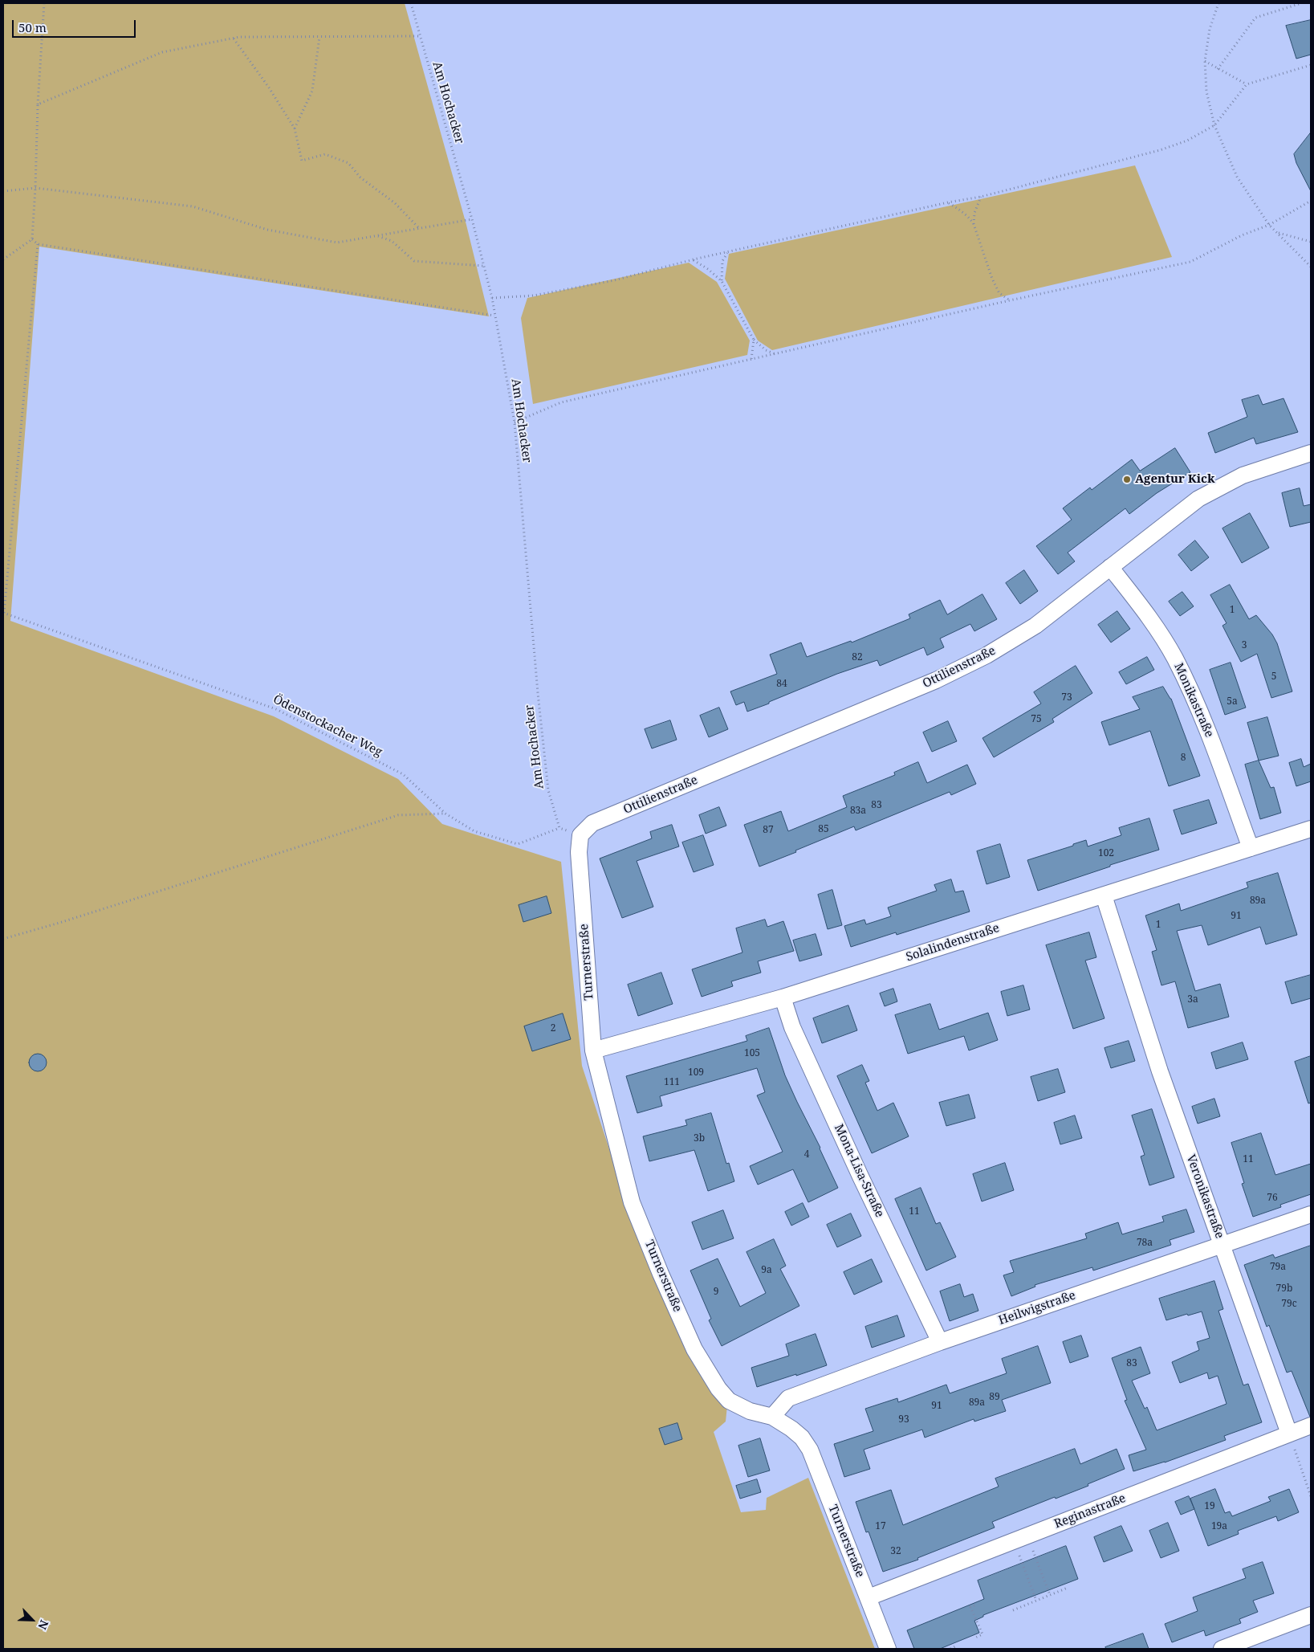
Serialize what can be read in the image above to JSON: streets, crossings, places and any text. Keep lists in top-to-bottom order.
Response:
{
  "streets": {
    "street": [
      "Ottilienstraße",
      "Monikastraße",
      "Solalindenstraße",
      "Turnerstraße",
      "Mona-Lisa-Straße",
      "Veronikastraße",
      "Heilwigstraße",
      "Reginastraße"
    ],
    "path": ["Am Hochacker", "Ödenstockacher Weg"]
  },
  "crossings": [
    ["Am Hochacker", "Ödenstockacher Weg"],
    ["Ottilienstraße", "Monikastraße"],
    ["Ottilienstraße", "Turnerstraße"],
    ["Monikastraße", "Solalindenstraße"],
    ["Solalindenstraße", "Turnerstraße"],
    ["Solalindenstraße", "Mona-Lisa-Straße"],
    ["Solalindenstraße", "Veronikastraße"],
    ["Turnerstraße", "Heilwigstraße"],
    ["Turnerstraße", "Reginastraße"],
    ["Mona-Lisa-Straße", "Heilwigstraße"],
    ["Veronikastraße", "Heilwigstraße"],
    ["Veronikastraße", "Reginastraße"]
  ],
  "places": ["Agentur Kick"],
  "house_numbers": [
    "1",
    "3",
    "82",
    "5",
    "84",
    "73",
    "5a",
    "75",
    "8",
    "83",
    "83a",
    "85",
    "87",
    "102",
    "89a",
    "91",
    "1",
    "3a",
    "2",
    "105",
    "109",
    "111",
    "3b",
    "4",
    "11",
    "76",
    "11",
    "78a",
    "79a",
    "9a",
    "79b",
    "9",
    "79c",
    "83",
    "89",
    "89a",
    "91",
    "93",
    "19",
    "17",
    "19a",
    "32"
  ],
  "scale_bar": "50 m",
  "north": "bottom right"
}
